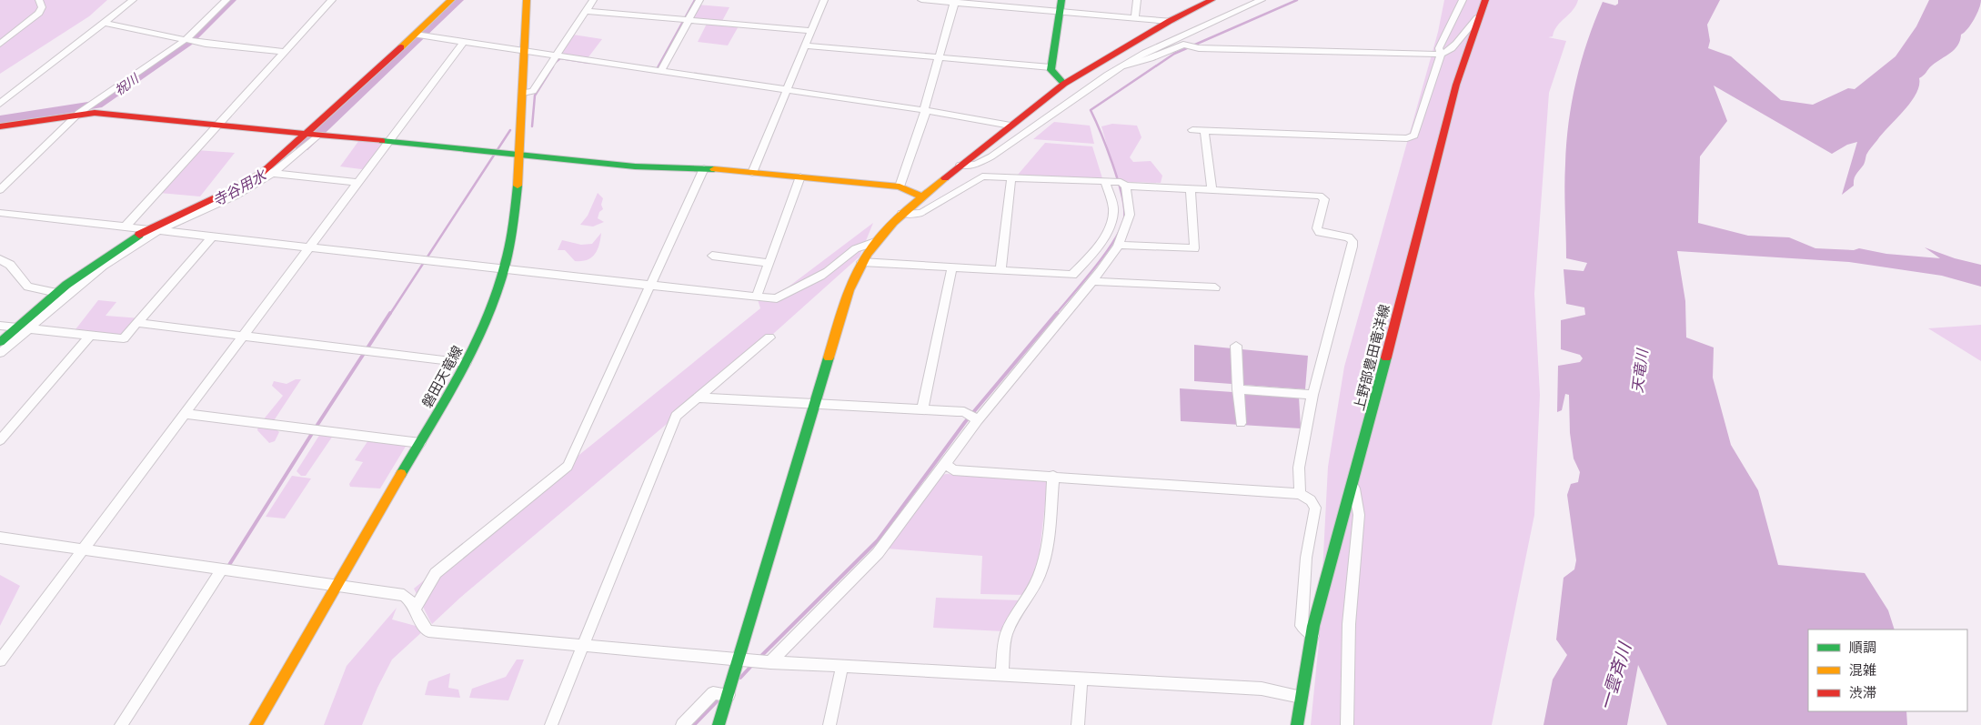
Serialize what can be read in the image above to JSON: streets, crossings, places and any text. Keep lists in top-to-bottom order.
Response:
{
  "streets": {
    "street": ["上野部豊田竜洋線", "磐田天竜線"]
  },
  "water": [
    "祝川",
    "寺谷用水",
    "天竜川",
    "一雲斉川"
  ],
  "legend": ["順調", "混雑", "渋滞"]
}
